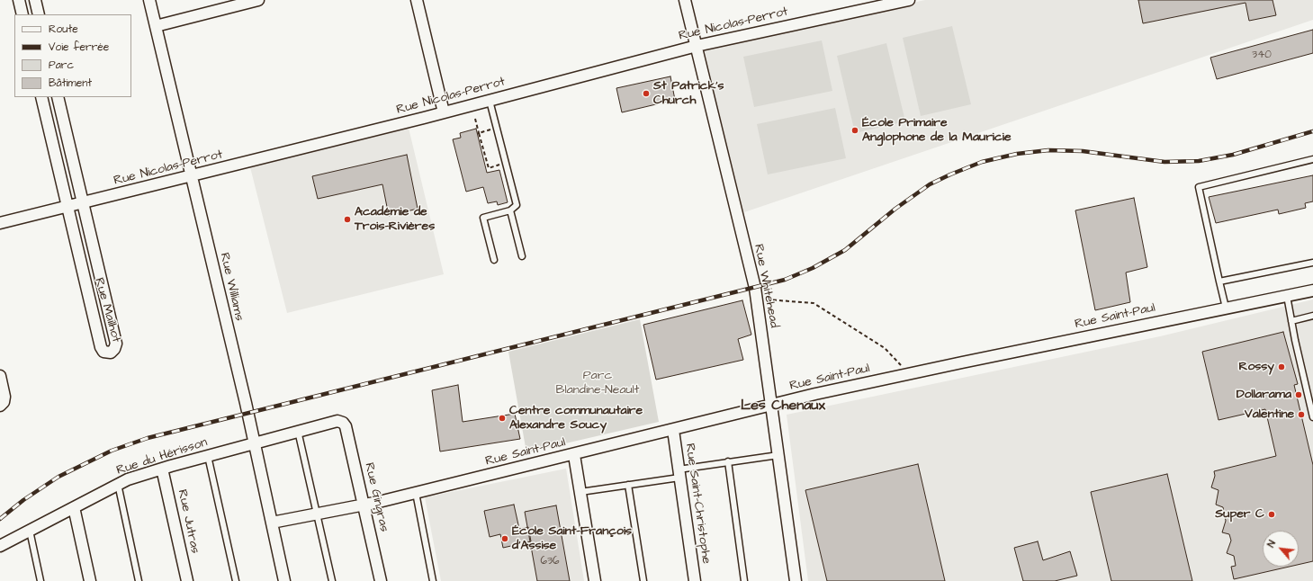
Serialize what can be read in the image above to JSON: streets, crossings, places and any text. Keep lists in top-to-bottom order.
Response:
{
  "streets": {
    "street": [
      "Rue Nicolas-Perrot",
      "Rue Whitehead",
      "Rue Williams",
      "Rue Mailhot",
      "Rue Saint-Paul",
      "Rue du Hérisson",
      "Rue Gingras",
      "Rue Saint-Christophe",
      "Rue Jutras"
    ]
  },
  "crossings": [
    ["Rue Nicolas-Perrot", "Rue Whitehead"],
    ["Rue Nicolas-Perrot", "Rue Williams"],
    ["Rue Nicolas-Perrot", "Rue Mailhot"],
    ["Rue Whitehead", "Rue Saint-Paul"],
    ["Rue Williams", "Rue Saint-Paul"],
    ["Rue Williams", "Rue du Hérisson"],
    ["Rue Saint-Paul", "Rue Gingras"],
    ["Rue Saint-Paul", "Rue Saint-Christophe"],
    ["Rue du Hérisson", "Rue Gingras"],
    ["Rue du Hérisson", "Rue Jutras"]
  ],
  "districts": ["Les Chenaux"],
  "parks": ["Parc Blandine-Neault"],
  "places": [
    "St Patrick's Church",
    "École Primaire Anglophone de la Mauricie",
    "Académie de Trois-Rivières",
    "Rossy",
    "Dollarama",
    "Valentine",
    "Centre communautaire Alexandre Soucy",
    "Super C",
    "École Saint-François d'Assise"
  ],
  "house_numbers": ["340", "636"],
  "legend": [
    "Route",
    "Voie ferrée",
    "Parc",
    "Bâtiment"
  ],
  "north": "top left"
}
